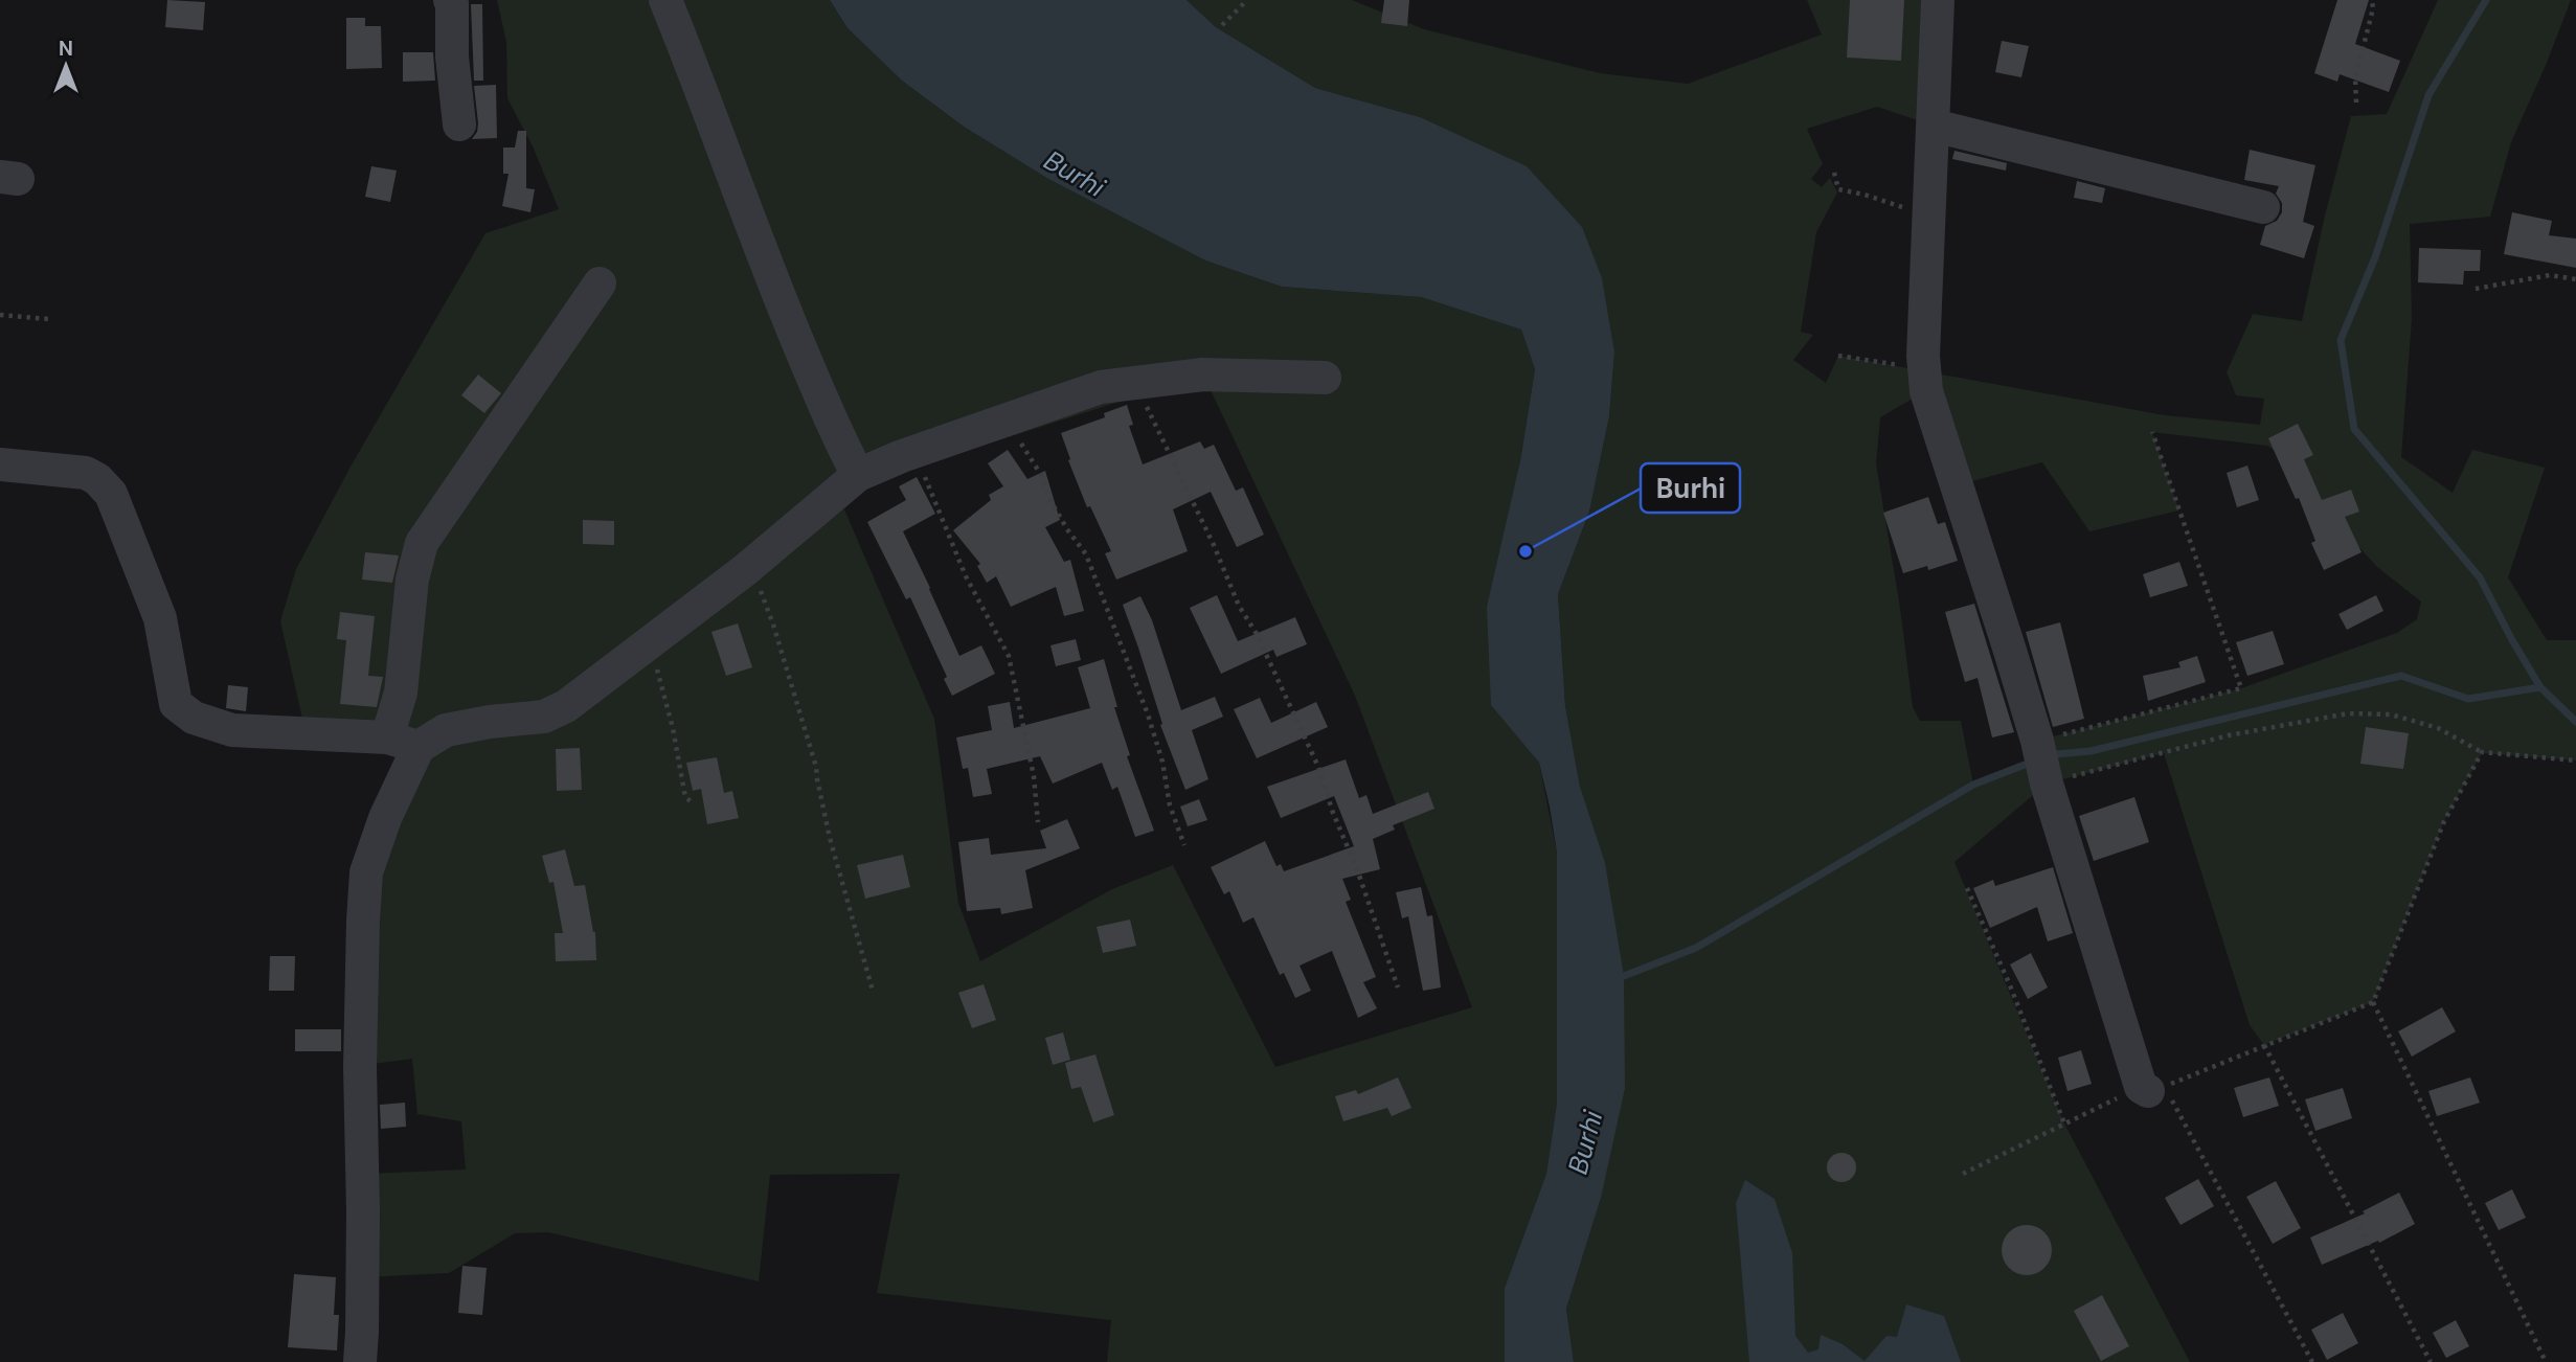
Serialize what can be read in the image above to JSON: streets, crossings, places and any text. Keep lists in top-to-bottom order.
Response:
{
  "water": ["Burhi"],
  "places": ["Burhi"],
  "north": "top"
}
